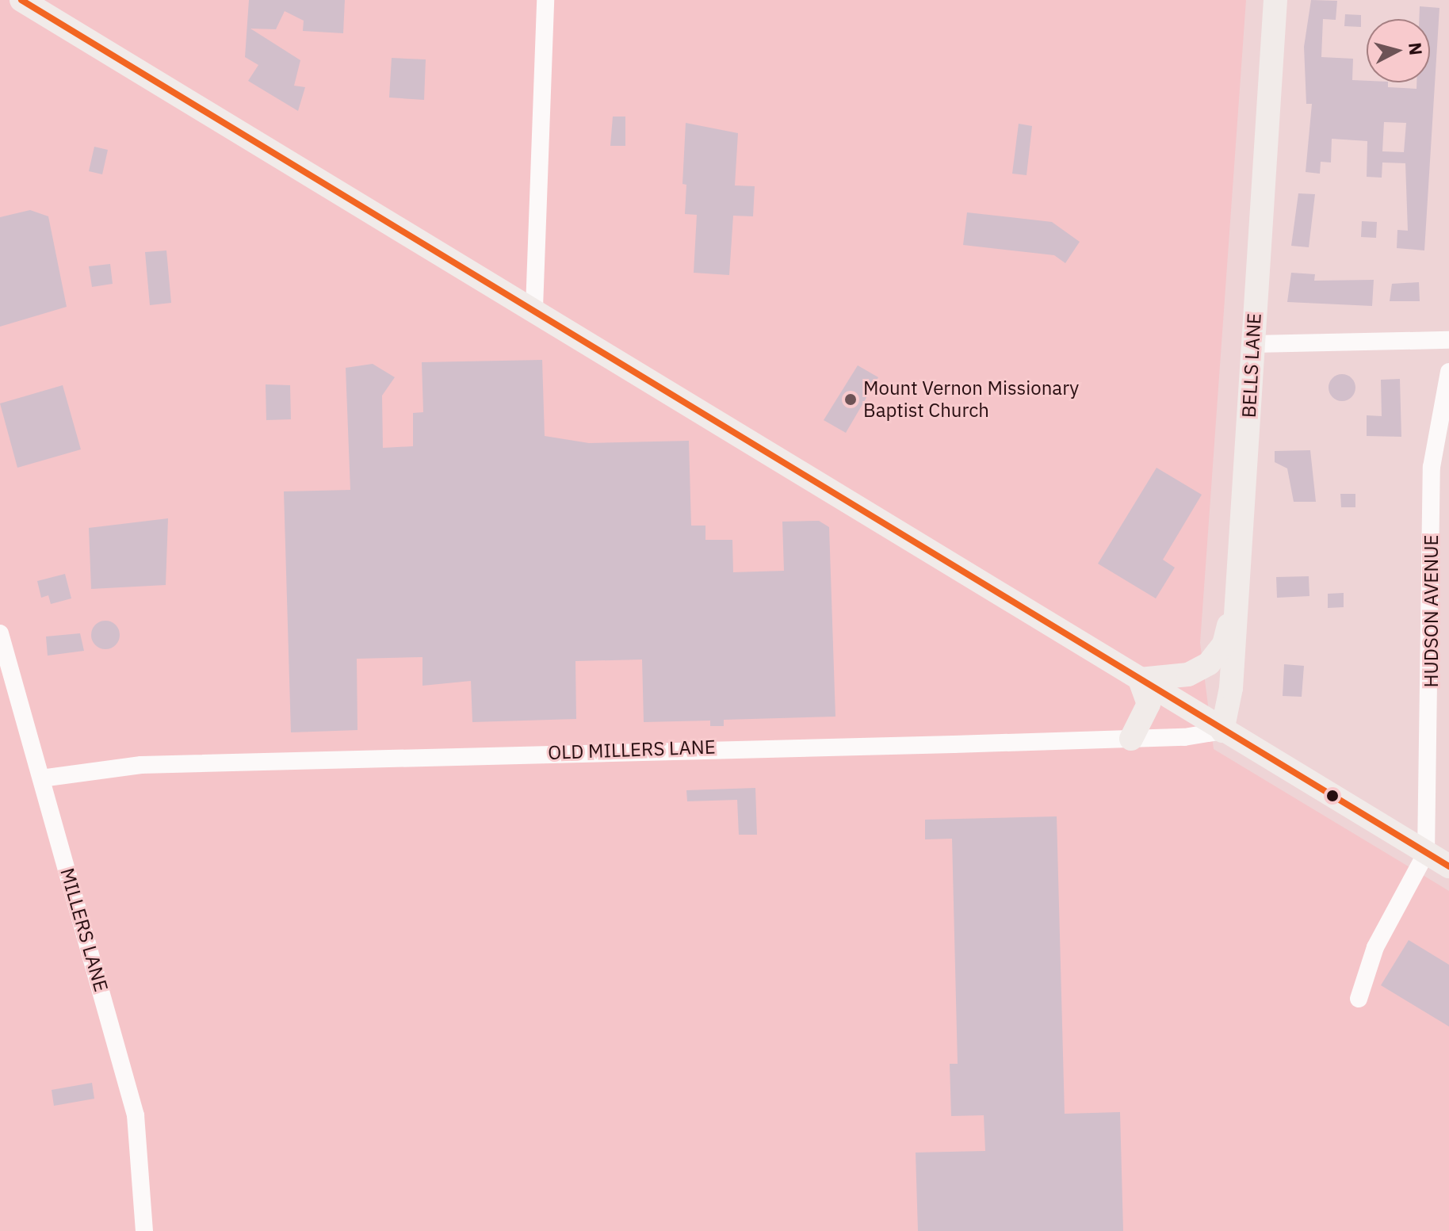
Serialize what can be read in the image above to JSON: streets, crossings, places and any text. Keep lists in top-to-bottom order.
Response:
{
  "streets": {
    "main road": ["BELLS LANE"],
    "street": ["HUDSON AVENUE", "OLD MILLERS LANE", "MILLERS LANE"]
  },
  "crossings": [
    ["BELLS LANE", "OLD MILLERS LANE"],
    ["OLD MILLERS LANE", "MILLERS LANE"]
  ],
  "places": ["Mount Vernon Missionary Baptist Church"],
  "north": "right"
}
